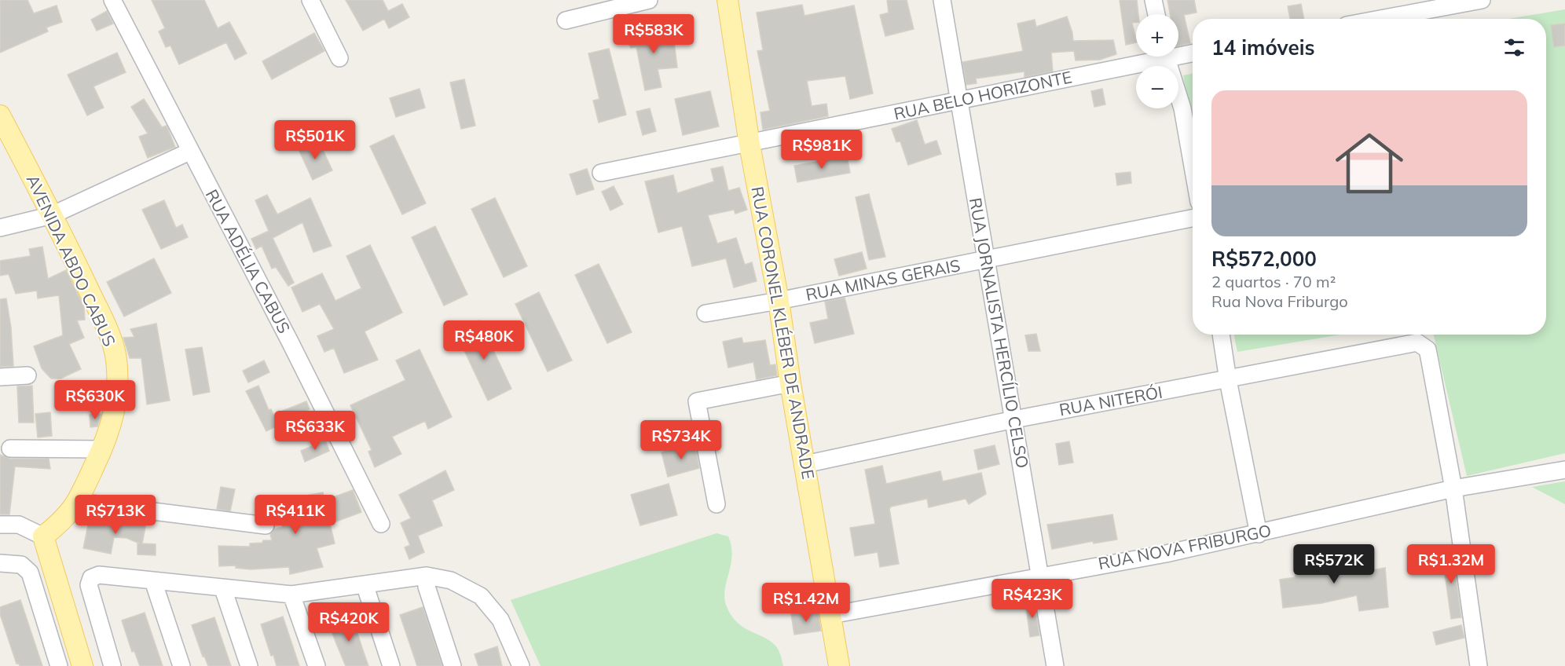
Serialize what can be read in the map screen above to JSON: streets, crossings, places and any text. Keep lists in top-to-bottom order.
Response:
{
  "streets": {
    "main road": ["AVENIDA ABDO CABUS", "RUA CORONEL KLÉBER DE ANDRADE"],
    "street": [
      "RUA BELO HORIZONTE",
      "RUA ADÉLIA CABUS",
      "RUA MINAS GERAIS",
      "RUA JORNALISTA HERCÍLIO CELSO",
      "RUA NITERÓI",
      "RUA NOVA FRIBURGO"
    ]
  },
  "crossings": [
    ["RUA BELO HORIZONTE", "RUA CORONEL KLÉBER DE ANDRADE"],
    ["RUA BELO HORIZONTE", "RUA JORNALISTA HERCÍLIO CELSO"],
    ["RUA MINAS GERAIS", "RUA CORONEL KLÉBER DE ANDRADE"],
    ["RUA MINAS GERAIS", "RUA JORNALISTA HERCÍLIO CELSO"],
    ["RUA CORONEL KLÉBER DE ANDRADE", "RUA NITERÓI"],
    ["RUA CORONEL KLÉBER DE ANDRADE", "RUA NOVA FRIBURGO"],
    ["RUA JORNALISTA HERCÍLIO CELSO", "RUA NITERÓI"],
    ["RUA JORNALISTA HERCÍLIO CELSO", "RUA NOVA FRIBURGO"],
    ["RUA NITERÓI", "RUA NOVA FRIBURGO"]
  ],
  "page": {
    "map_buttons": ["+", "−"],
    "price": [
      "R$583K",
      "R$501K",
      "R$981K",
      "R$480K",
      "R$630K",
      "R$633K",
      "R$734K",
      "R$713K",
      "R$411K",
      "R$572K",
      "R$1.32M",
      "R$423K",
      "R$1.42M",
      "R$420K"
    ],
    "heading": "14 imóveis",
    "list": [
      {
        "name": "R$572,000",
        "note": "2 quartos · 70 m² · Rua Nova Friburgo"
      }
    ]
  }
}
